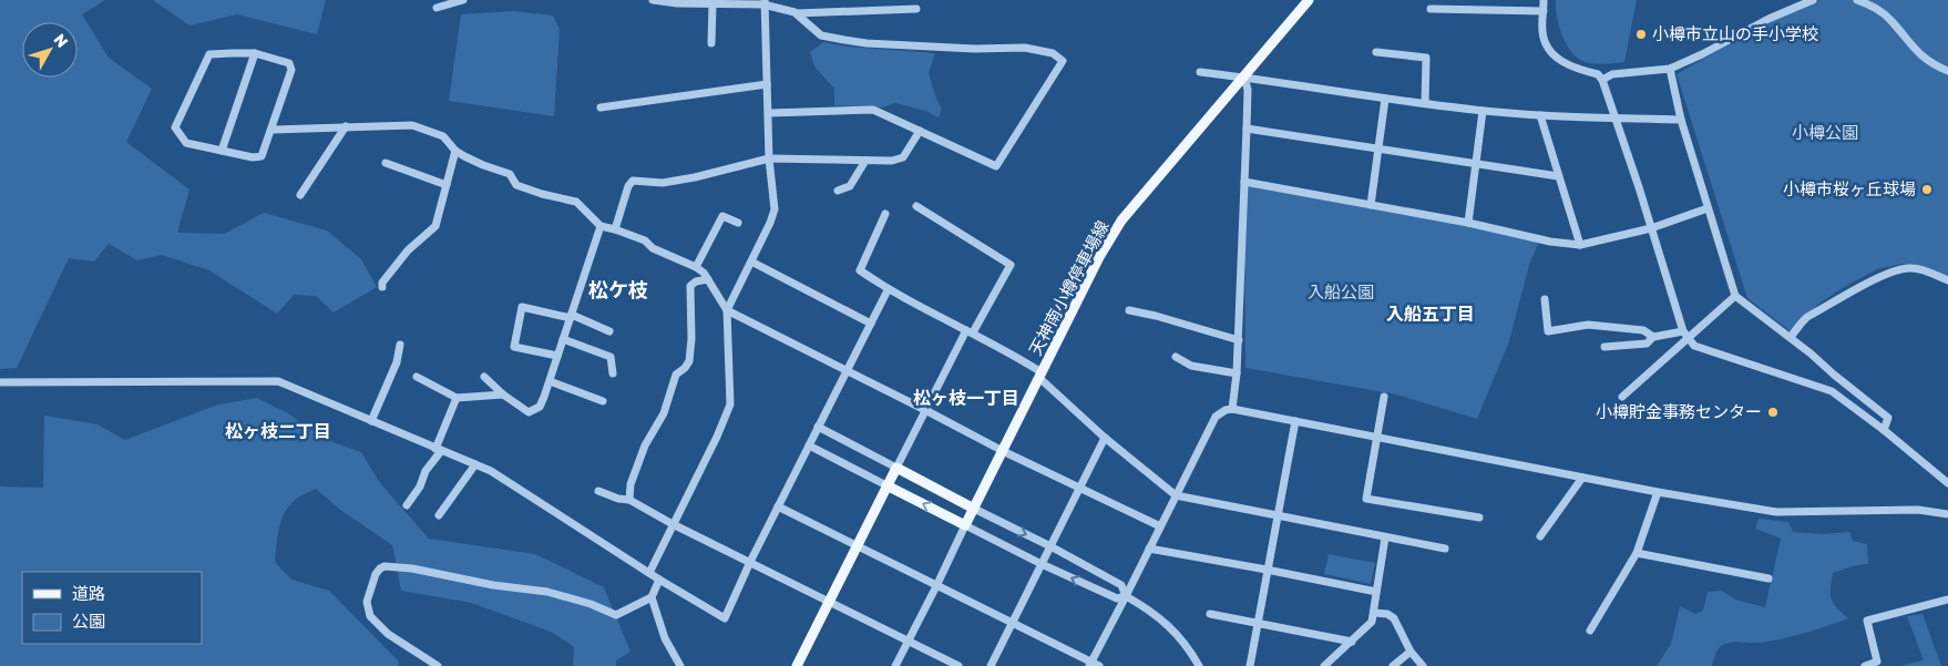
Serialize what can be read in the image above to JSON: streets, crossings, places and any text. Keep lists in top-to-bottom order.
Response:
{
  "streets": {
    "main road": ["天神南小樽停車場線"]
  },
  "districts": [
    "松ケ枝",
    "入船五丁目",
    "松ヶ枝一丁目",
    "松ヶ枝二丁目"
  ],
  "parks": ["小樽公園", "入船公園"],
  "places": ["小樽市立山の手小学校", "小樽市桜ヶ丘球場", "小樽貯金事務センター"],
  "legend": ["道路", "公園"],
  "north": "top right"
}
